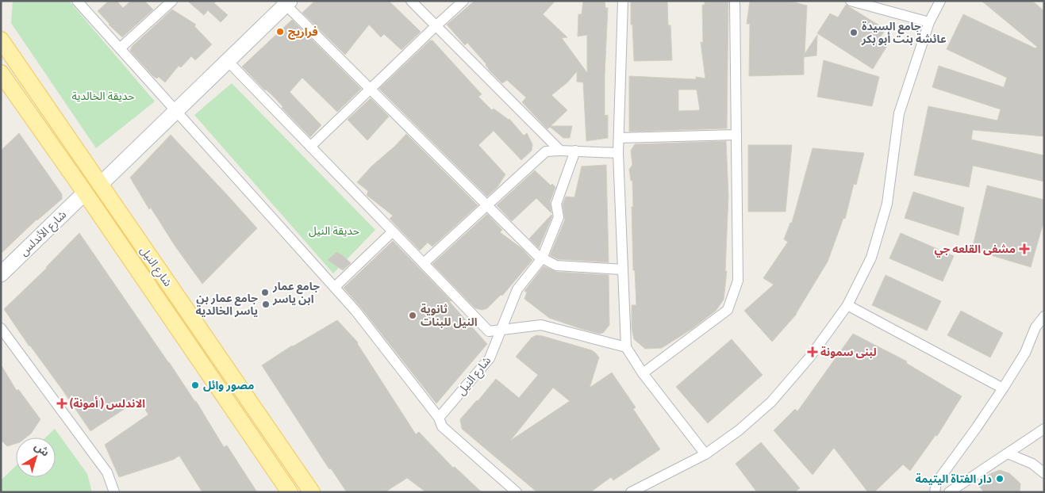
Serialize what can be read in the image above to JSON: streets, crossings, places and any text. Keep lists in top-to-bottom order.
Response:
{
  "streets": {
    "main road": ["شارع النيل"],
    "street": ["شارع الأندلس"]
  },
  "crossings": [
    ["شارع الأندلس", "شارع النيل"]
  ],
  "parks": ["حديقة الخالدية", "حديقة النيل"],
  "places": {
    "other": [
      "فراريج",
      "جامع السيدة عائشة بنت أبو بكر",
      "جامع عمار ابن ياسر",
      "جامع عمار بن ياسر الخالدية",
      "ثانوية النيل للبنات",
      "مصور وائل",
      "دار الفتاة اليتيمة"
    ],
    "health": ["مشفى القلعه جي", "لبنى سمونة", "الاندلس ( أمونة)"]
  },
  "north": "top right"
}
